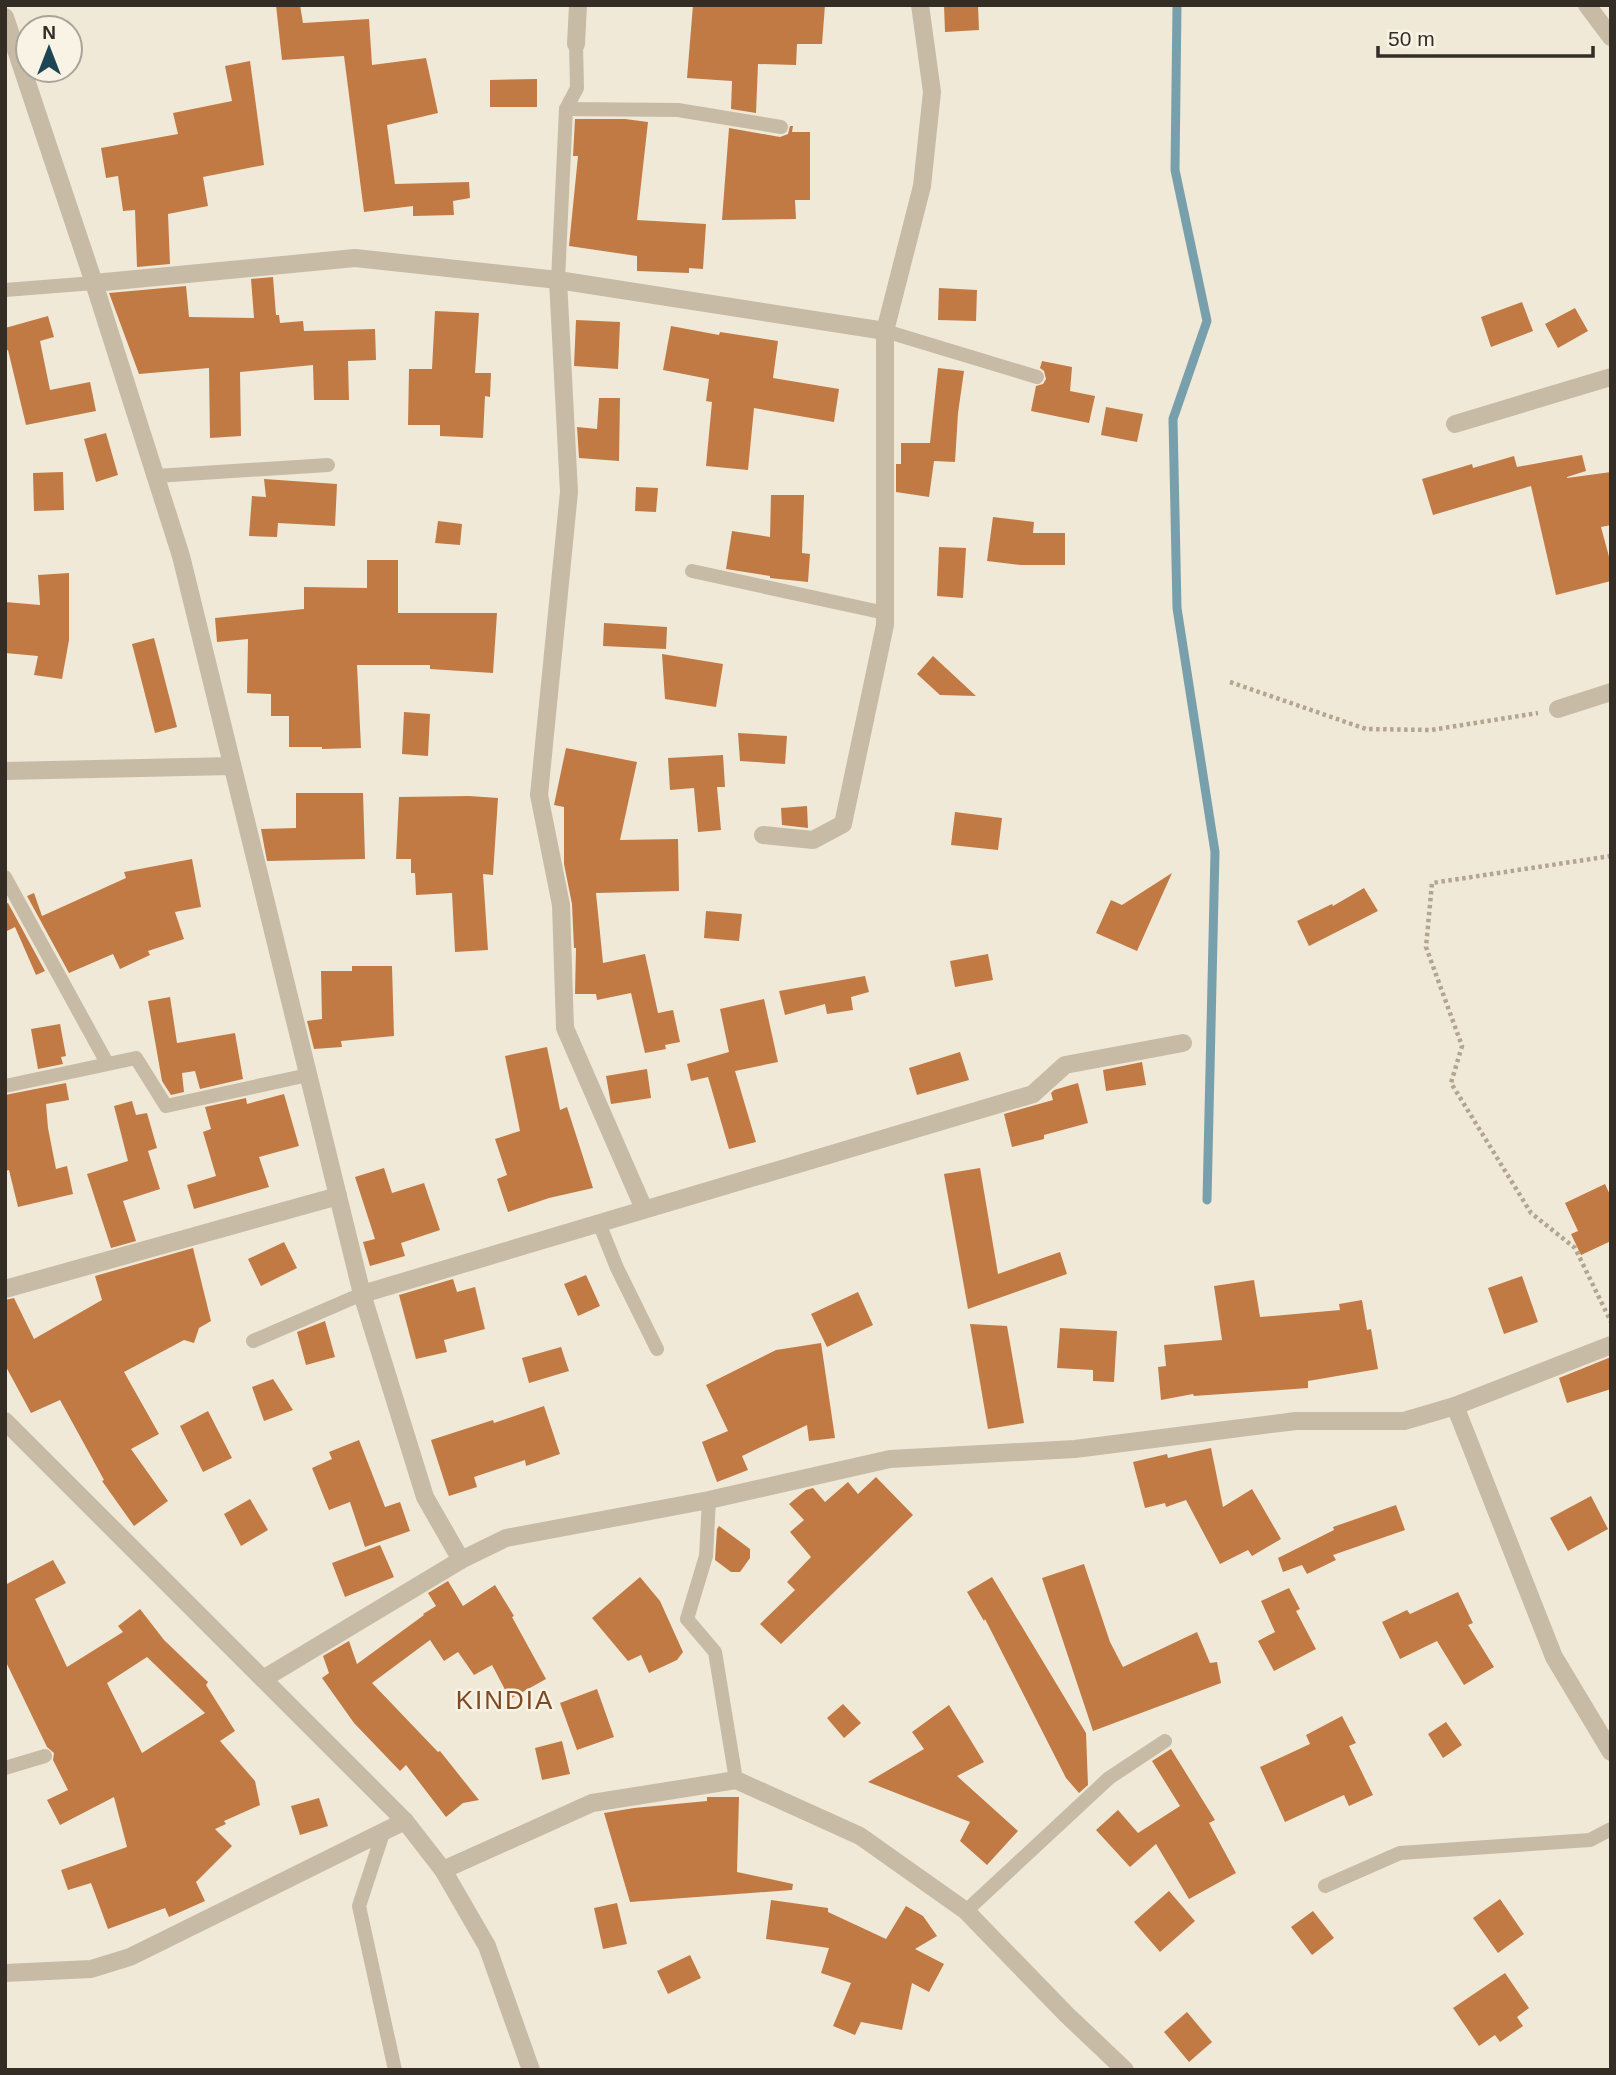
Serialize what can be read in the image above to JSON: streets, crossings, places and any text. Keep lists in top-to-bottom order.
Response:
{
  "districts": ["KINDIA"],
  "scale_bar": "50 m",
  "north": "top"
}
